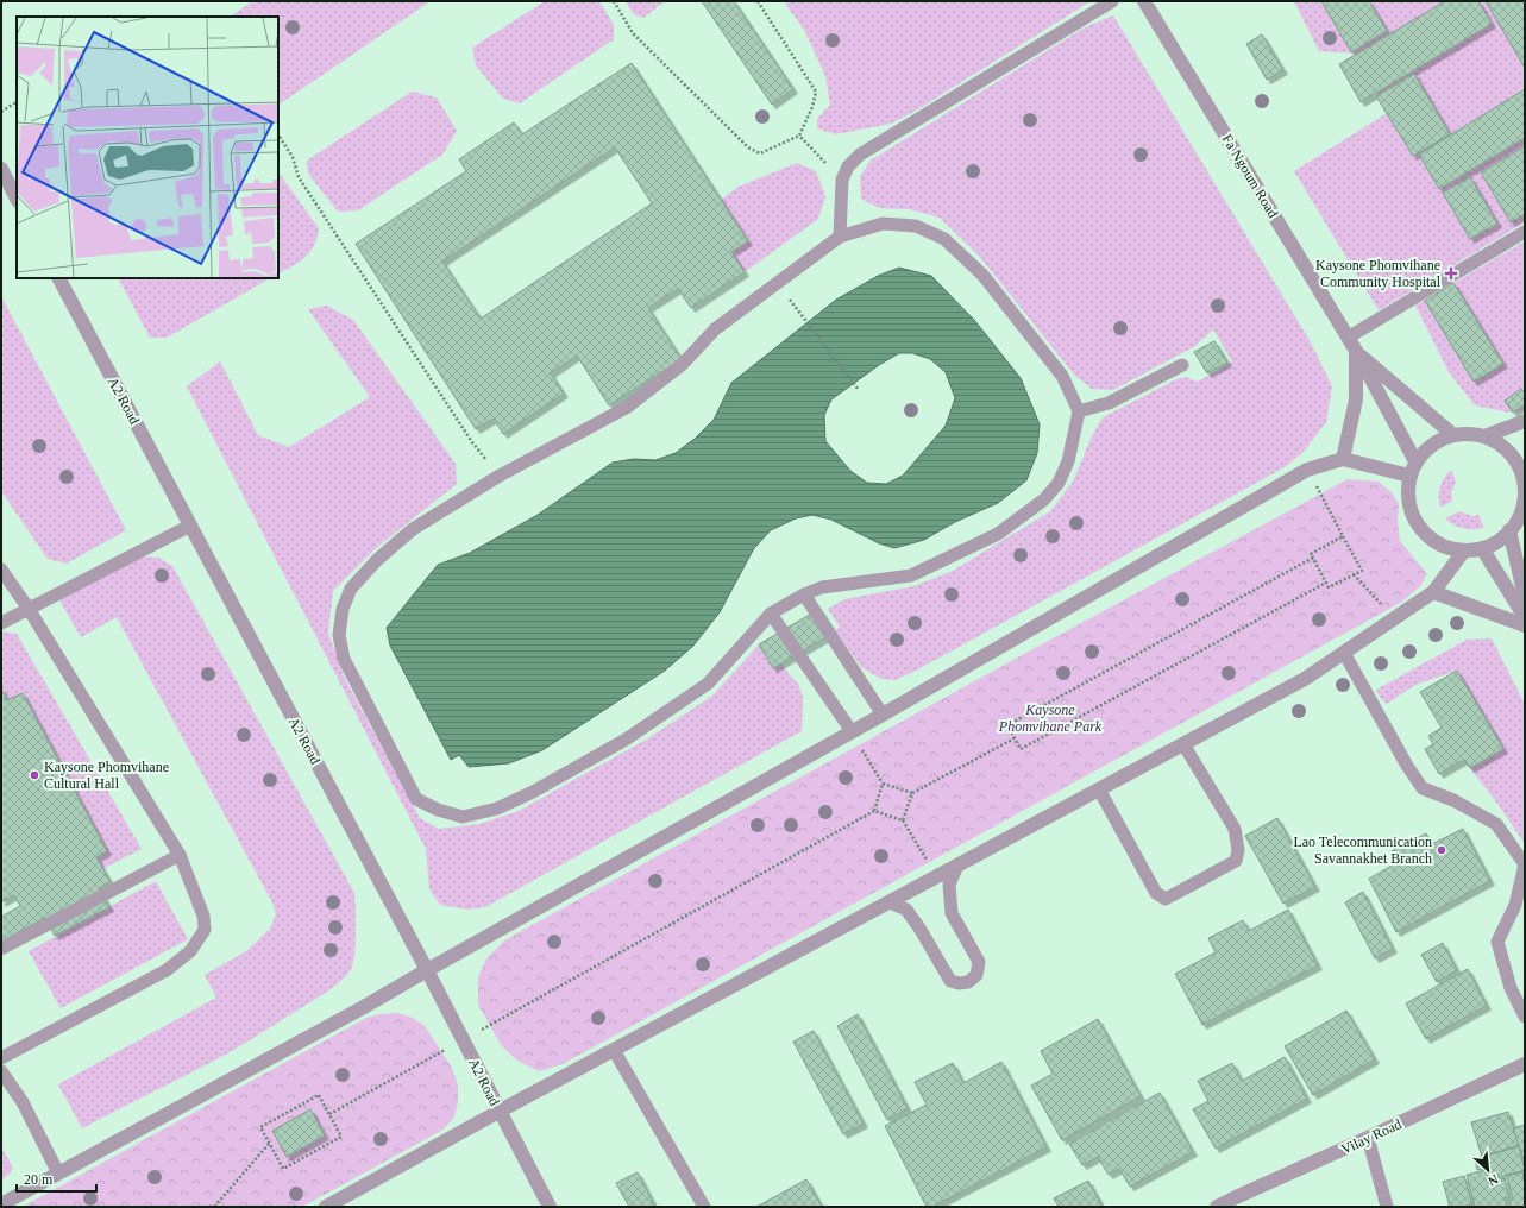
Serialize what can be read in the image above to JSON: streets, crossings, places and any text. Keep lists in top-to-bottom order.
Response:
{
  "streets": {
    "street": ["Fa Ngoum Road", "A2 Road", "Vilay Road"]
  },
  "parks": ["Kaysone Phomvihane Park"],
  "places": {
    "health": ["Kaysone Phomvihane Community Hospital"],
    "other": ["Kaysone Phomvihane Cultural Hall", "Lao Telecommunication Savannakhet Branch"]
  },
  "scale_bar": "20 m",
  "north": "bottom right"
}
